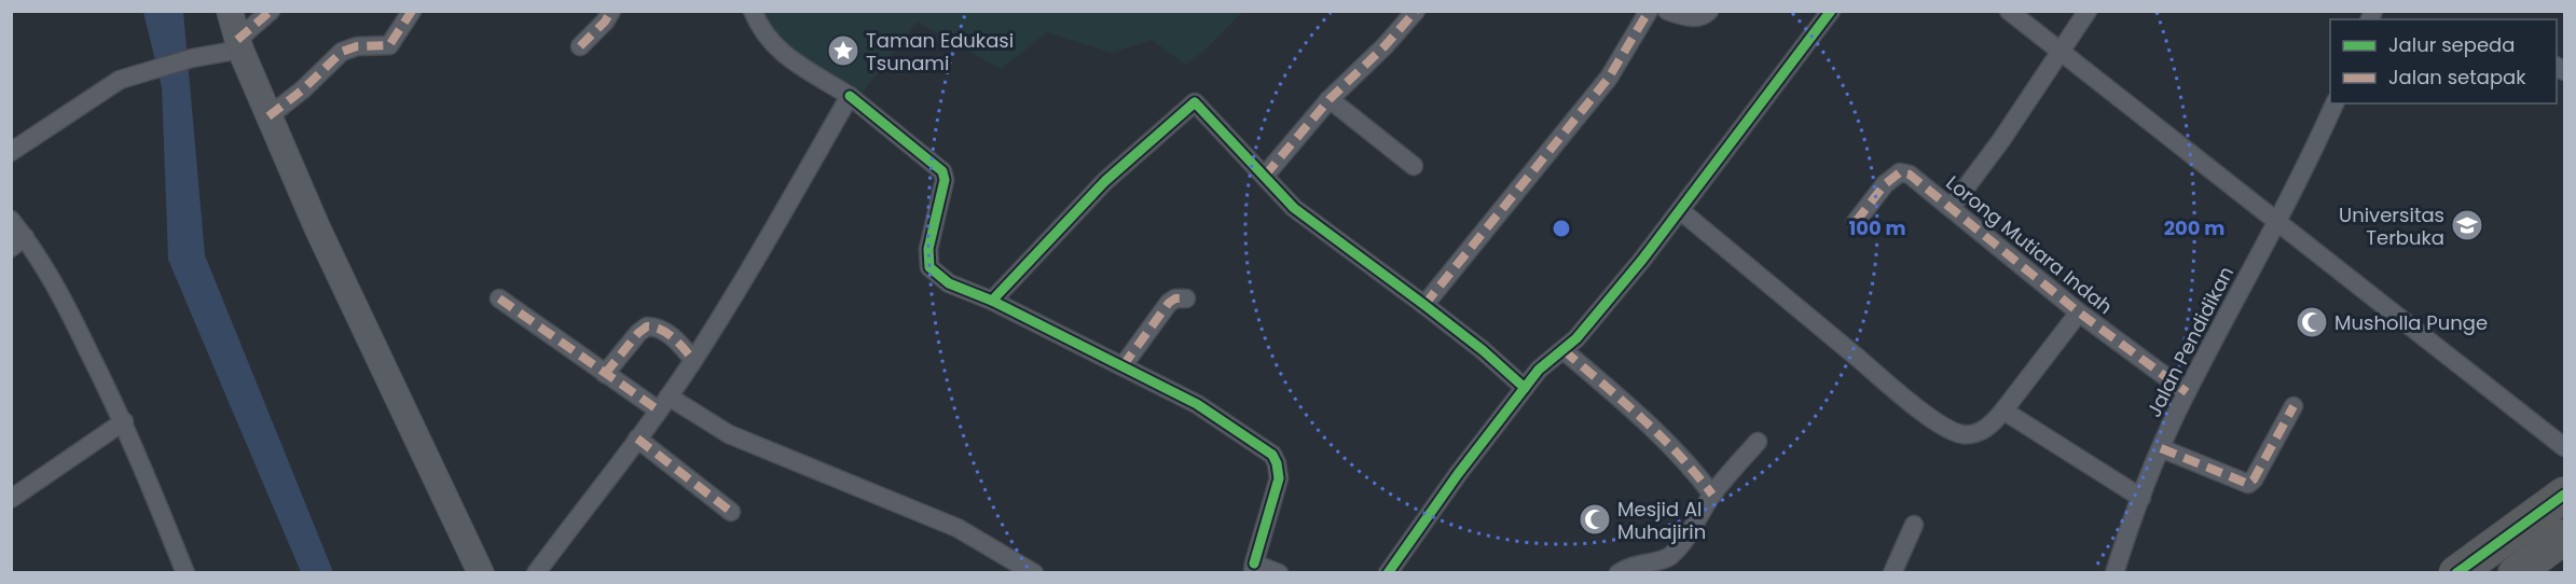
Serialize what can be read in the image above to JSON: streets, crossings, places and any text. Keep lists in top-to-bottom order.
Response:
{
  "streets": {
    "street": ["Lorong Mutiara Indah", "Jalan Pendidikan"]
  },
  "crossings": [
    ["Lorong Mutiara Indah", "Jalan Pendidikan"]
  ],
  "places": {
    "place": ["Taman Edukasi Tsunami"],
    "school or university": ["Universitas Terbuka"],
    "mosque": ["Musholla Punge", "Mesjid Al Muhajirin"]
  },
  "legend": ["Jalur sepeda", "Jalan setapak"],
  "rings": ["100 m", "200 m"]
}
